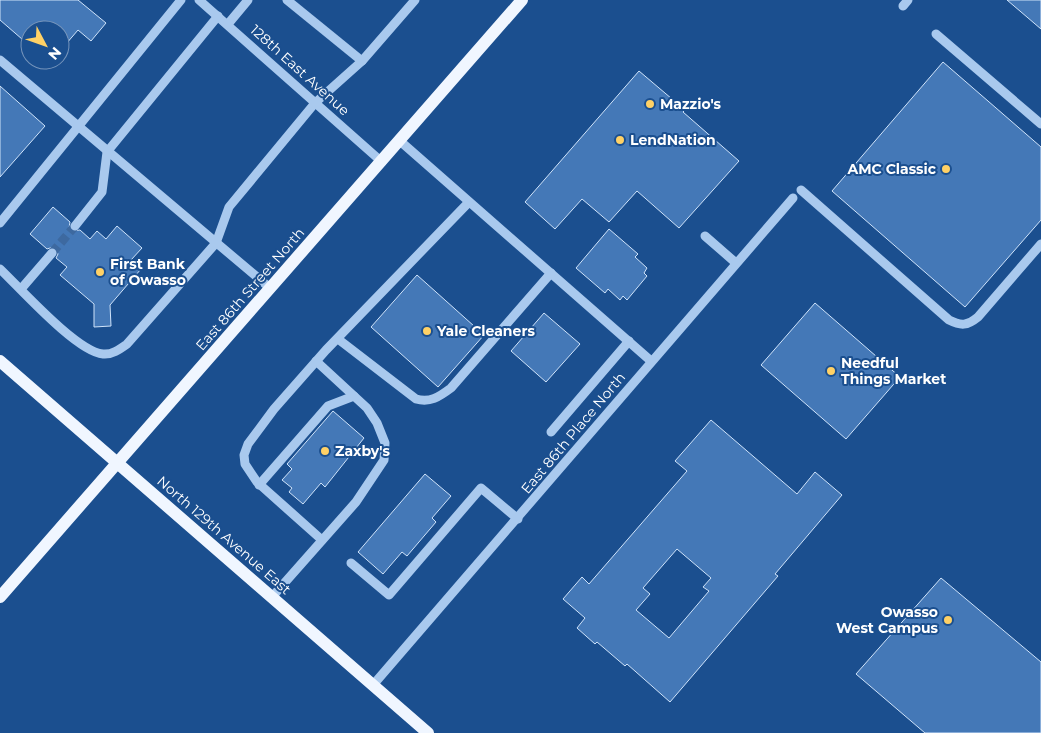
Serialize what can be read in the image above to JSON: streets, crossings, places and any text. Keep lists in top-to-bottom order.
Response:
{
  "streets": {
    "main road": ["East 86th Street North", "North 129th Avenue East"],
    "street": ["128th East Avenue", "East 86th Place North"]
  },
  "crossings": [
    ["128th East Avenue", "East 86th Street North"],
    ["East 86th Street North", "North 129th Avenue East"],
    ["East 86th Place North", "North 129th Avenue East"]
  ],
  "places": [
    "Mazzio's",
    "LendNation",
    "AMC Classic",
    "First Bank of Owasso",
    "Yale Cleaners",
    "Needful Things Market",
    "Zaxby's",
    "Owasso West Campus"
  ],
  "north": "bottom right"
}
